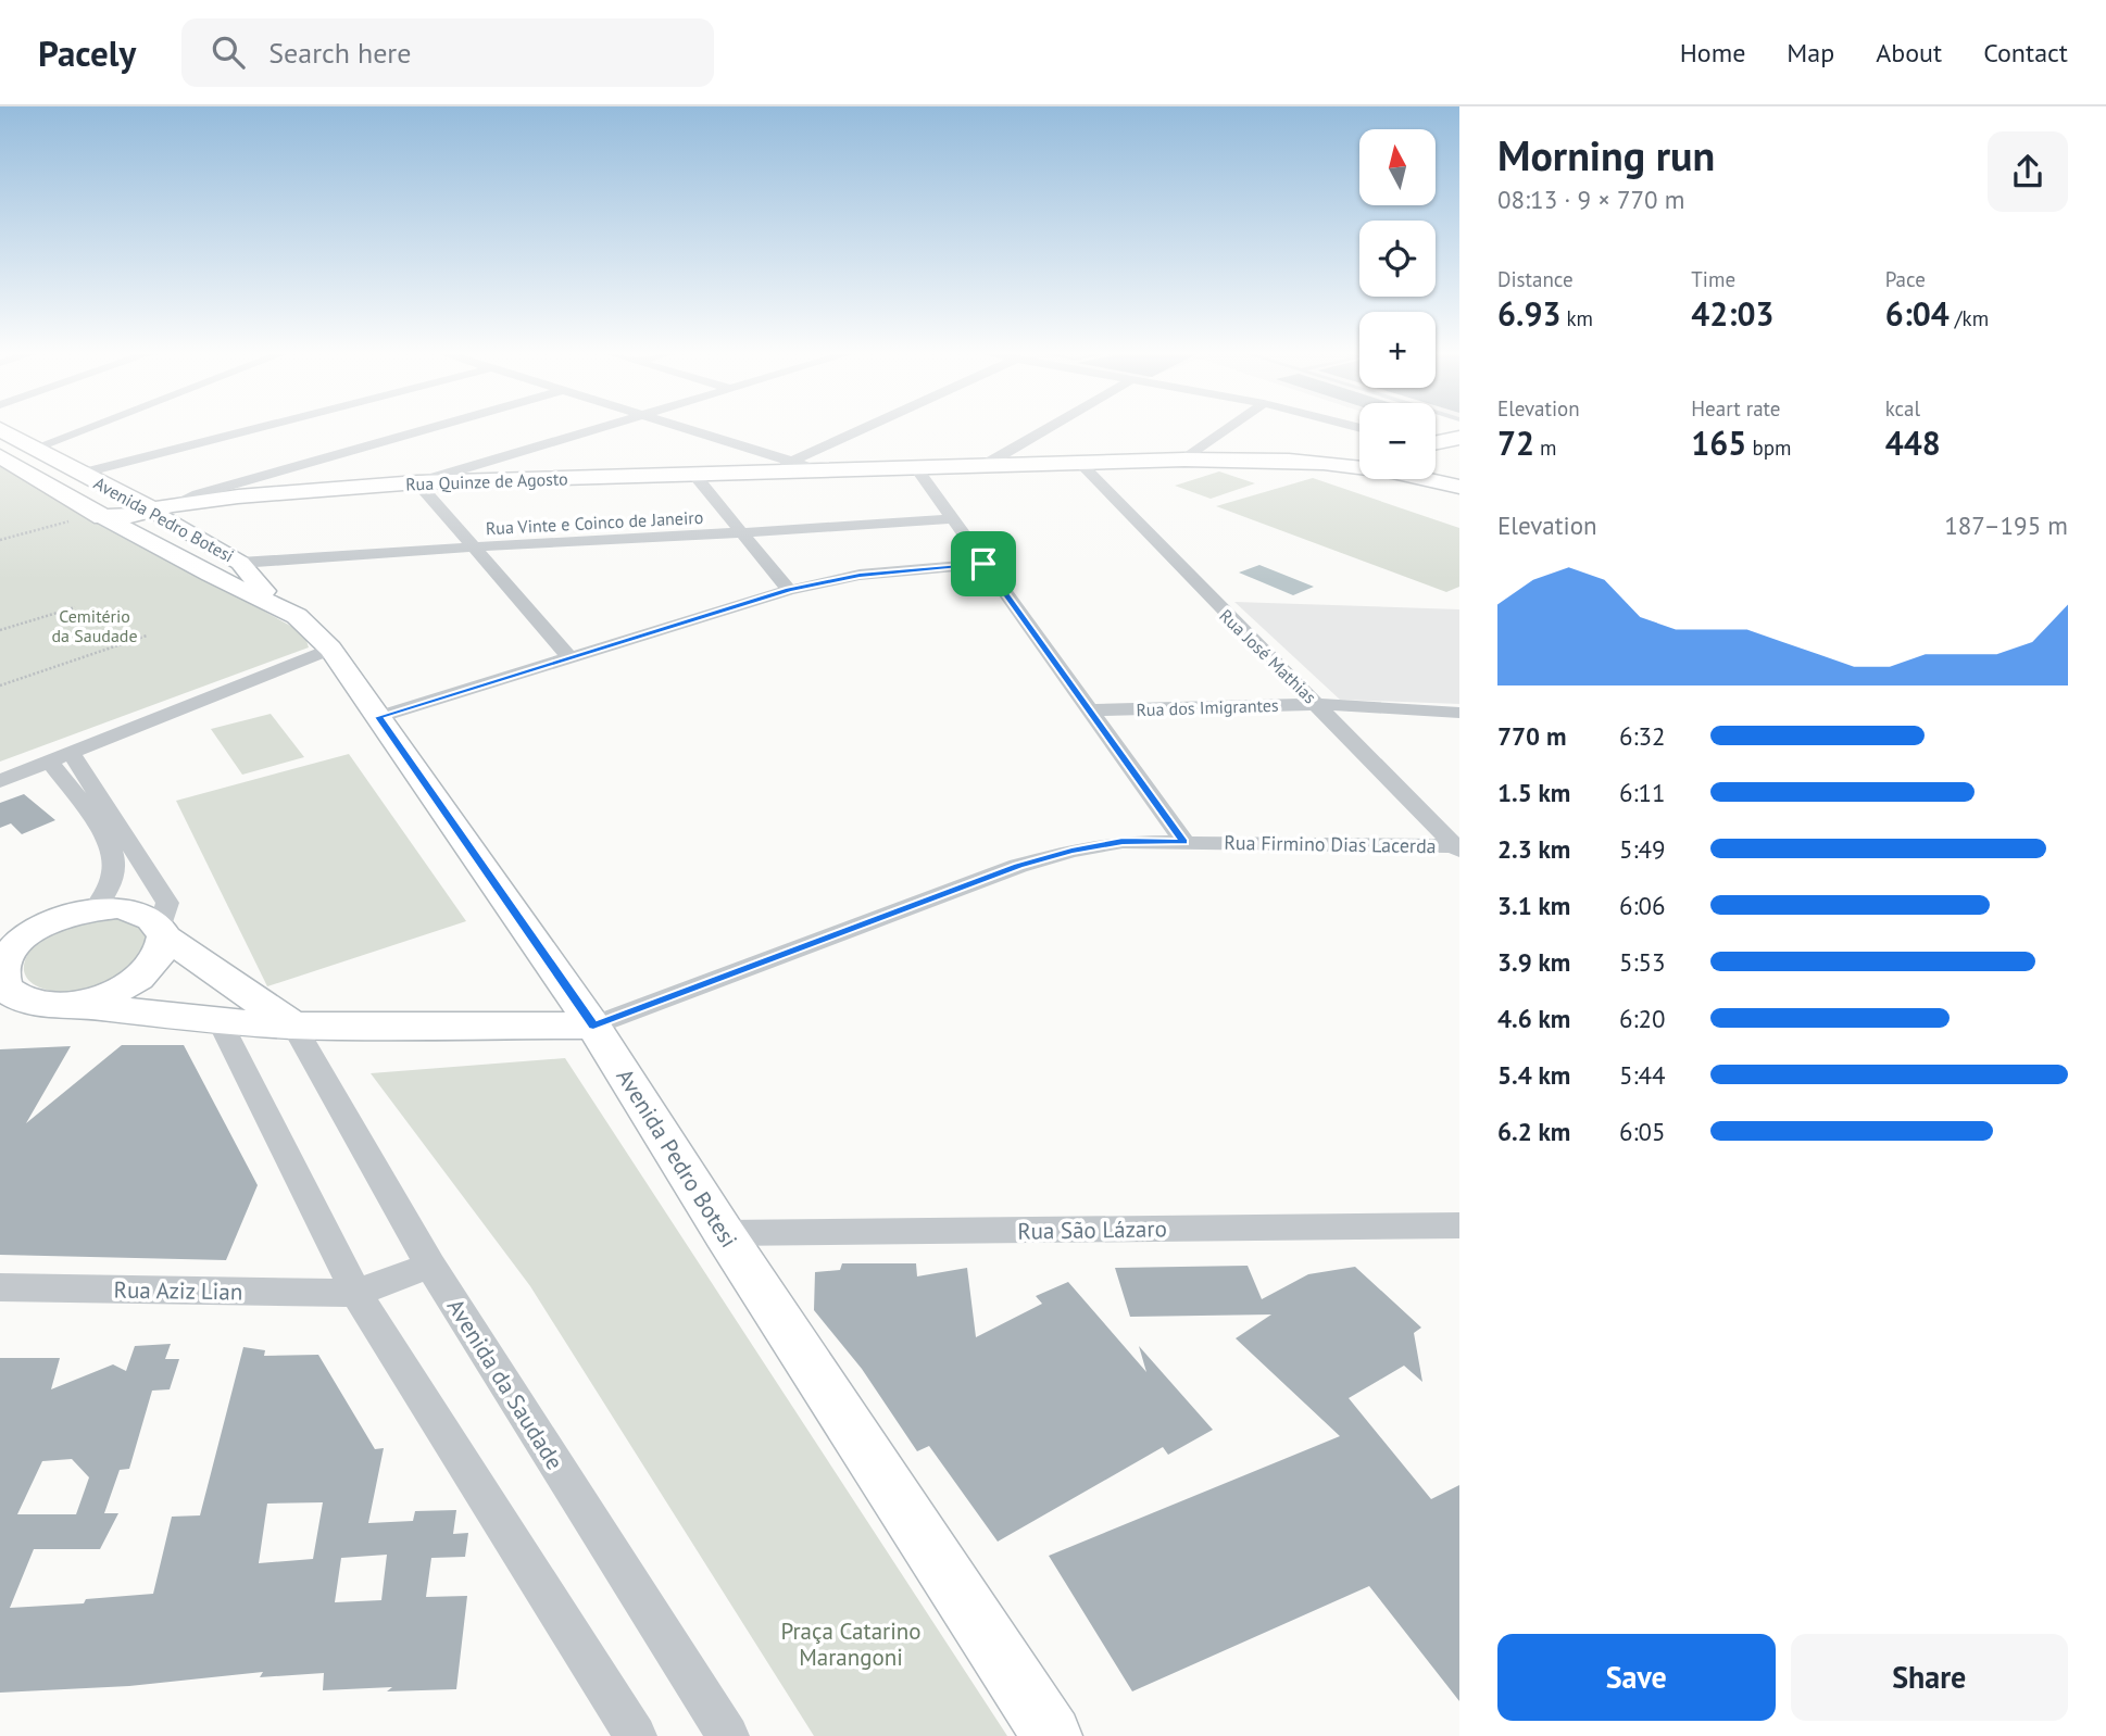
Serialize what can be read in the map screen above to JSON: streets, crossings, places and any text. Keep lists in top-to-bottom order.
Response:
{
  "streets": {
    "main road": ["Rua Quinze de Agosto", "Avenida Pedro Botesi"],
    "street": [
      "Rua Vinte e Coinco de Janeiro",
      "Rua José Mathias",
      "Rua dos Imigrantes",
      "Rua Firmino Dias Lacerda",
      "Rua São Lázaro",
      "Rua Aziz Lian",
      "Avenida da Saudade"
    ]
  },
  "crossings": [
    ["Rua Quinze de Agosto", "Avenida Pedro Botesi"],
    ["Rua Quinze de Agosto", "Rua José Mathias"],
    ["Avenida Pedro Botesi", "Rua Vinte e Coinco de Janeiro"],
    ["Avenida Pedro Botesi", "Rua Firmino Dias Lacerda"],
    ["Avenida Pedro Botesi", "Rua São Lázaro"],
    ["Rua José Mathias", "Rua dos Imigrantes"],
    ["Rua José Mathias", "Rua Firmino Dias Lacerda"]
  ],
  "parks": ["Cemitério da Saudade", "Praça Catarino Marangoni"],
  "north": "top",
  "page": {
    "header": "Pacely",
    "search": "Search here",
    "nav": [
      "Home",
      "Map",
      "About",
      "Contact"
    ],
    "heading": ["Morning run", "08:13 · 9 × 770 m"],
    "map_buttons": ["+", "−"],
    "stats": [
      ["Distance", "6.93 km"],
      ["Time", "42:03"],
      ["Pace", "6:04 /km"],
      ["Elevation", "72 m"],
      ["Heart rate", "165 bpm"],
      ["kcal", "448"]
    ],
    "chart": ["Elevation", "187–195 m"],
    "list": [
      {
        "name": "770 m",
        "note": "6:32"
      },
      {
        "name": "1.5 km",
        "note": "6:11"
      },
      {
        "name": "2.3 km",
        "note": "5:49"
      },
      {
        "name": "3.1 km",
        "note": "6:06"
      },
      {
        "name": "3.9 km",
        "note": "5:53"
      },
      {
        "name": "4.6 km",
        "note": "6:20"
      },
      {
        "name": "5.4 km",
        "note": "5:44"
      },
      {
        "name": "6.2 km",
        "note": "6:05"
      }
    ],
    "buttons": ["Save", "Share"]
  }
}
